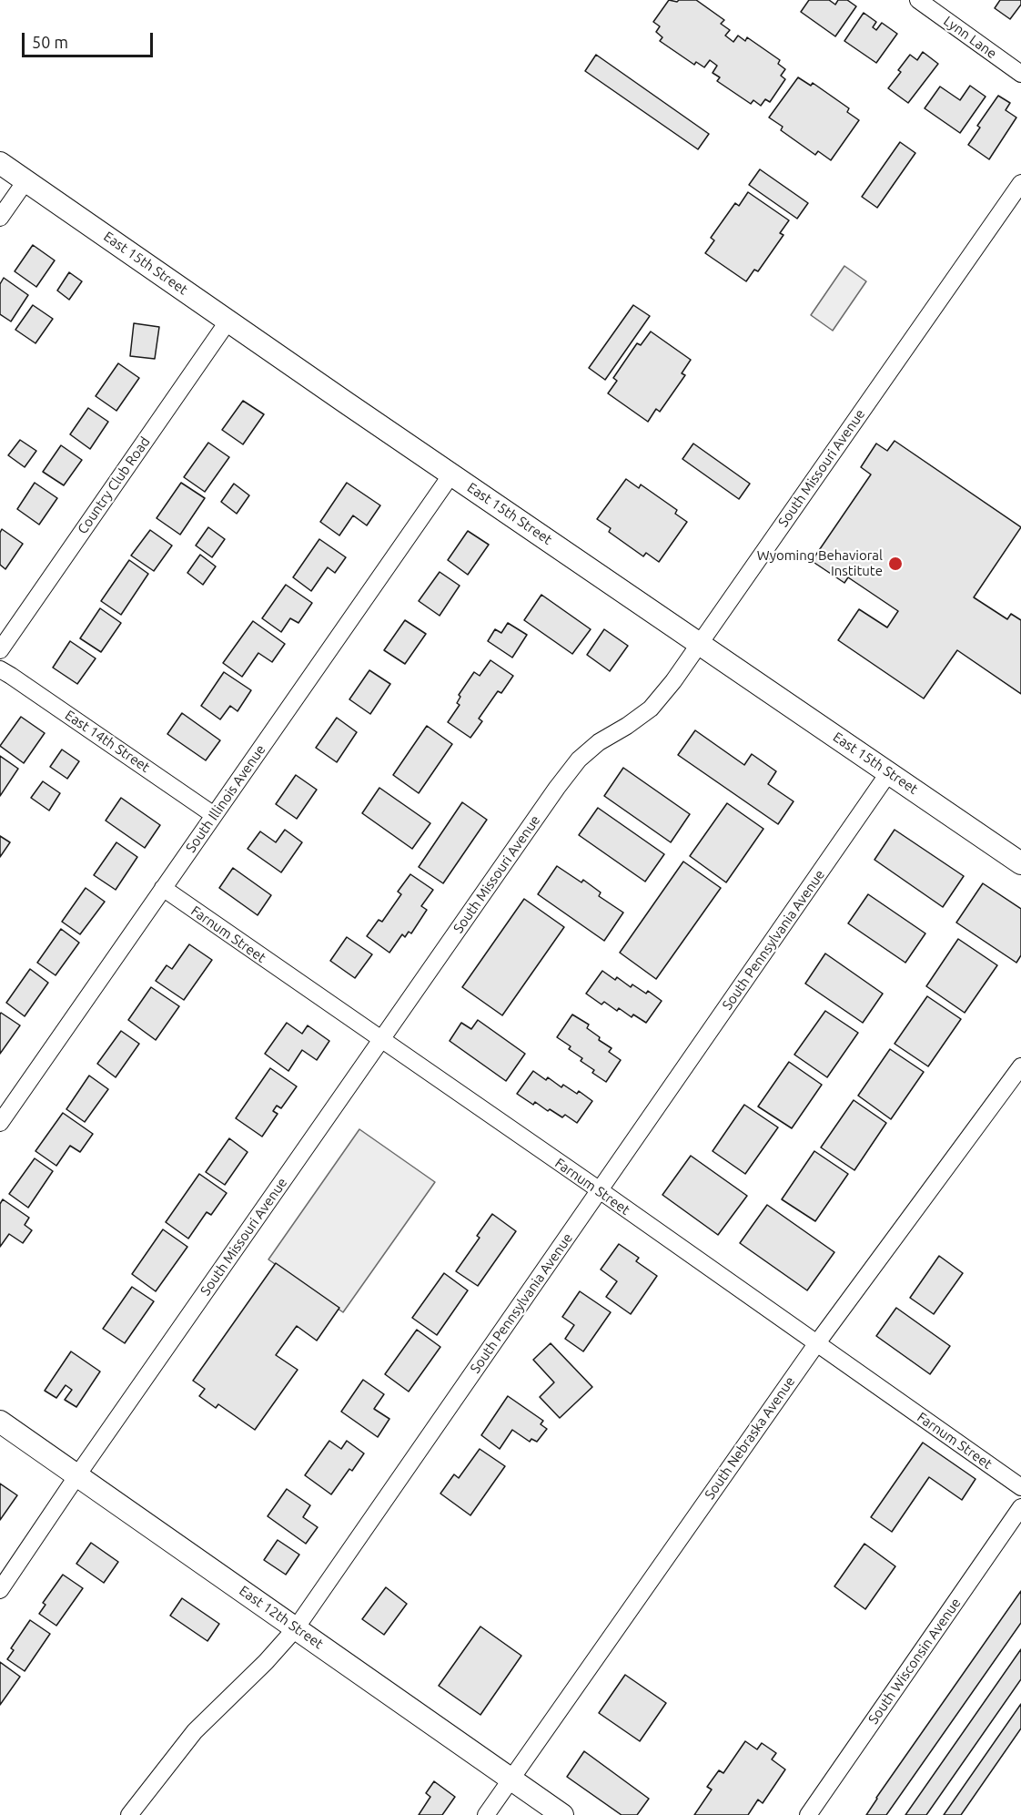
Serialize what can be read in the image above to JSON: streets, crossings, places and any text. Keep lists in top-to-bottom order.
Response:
{
  "streets": {
    "main road": ["East 15th Street", "East 12th Street"],
    "street": [
      "Lynn Lane",
      "South Missouri Avenue",
      "Country Club Road",
      "East 14th Street",
      "South Illinois Avenue",
      "Farnum Street",
      "South Pennsylvania Avenue",
      "South Nebraska Avenue",
      "South Wisconsin Avenue"
    ]
  },
  "crossings": [
    ["East 15th Street", "South Missouri Avenue"],
    ["East 15th Street", "Country Club Road"],
    ["East 15th Street", "South Illinois Avenue"],
    ["East 15th Street", "South Pennsylvania Avenue"],
    ["South Missouri Avenue", "Farnum Street"],
    ["South Missouri Avenue", "East 12th Street"],
    ["East 14th Street", "South Illinois Avenue"],
    ["South Illinois Avenue", "Farnum Street"],
    ["Farnum Street", "South Pennsylvania Avenue"],
    ["Farnum Street", "South Nebraska Avenue"],
    ["South Pennsylvania Avenue", "East 12th Street"],
    ["South Nebraska Avenue", "East 12th Street"]
  ],
  "places": ["Wyoming Behavioral Institute"],
  "scale_bar": "50 m"
}
